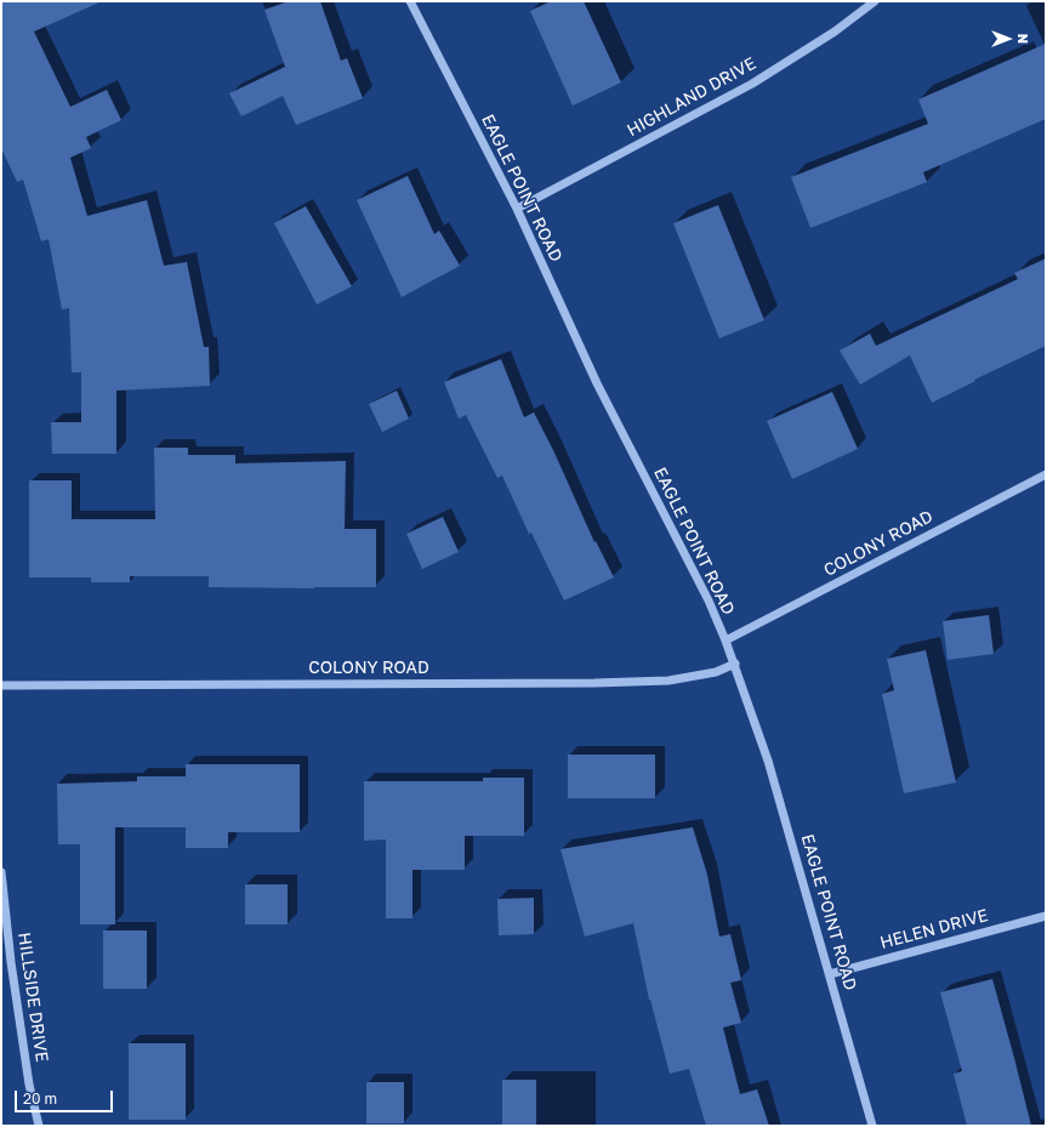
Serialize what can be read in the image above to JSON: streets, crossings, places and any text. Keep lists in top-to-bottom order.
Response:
{
  "streets": {
    "street": [
      "HIGHLAND DRIVE",
      "EAGLE POINT ROAD",
      "COLONY ROAD",
      "HELEN DRIVE",
      "HILLSIDE DRIVE"
    ]
  },
  "crossings": [
    ["HIGHLAND DRIVE", "EAGLE POINT ROAD"],
    ["EAGLE POINT ROAD", "COLONY ROAD"],
    ["EAGLE POINT ROAD", "HELEN DRIVE"]
  ],
  "scale_bar": "20 m",
  "north": "right"
}
